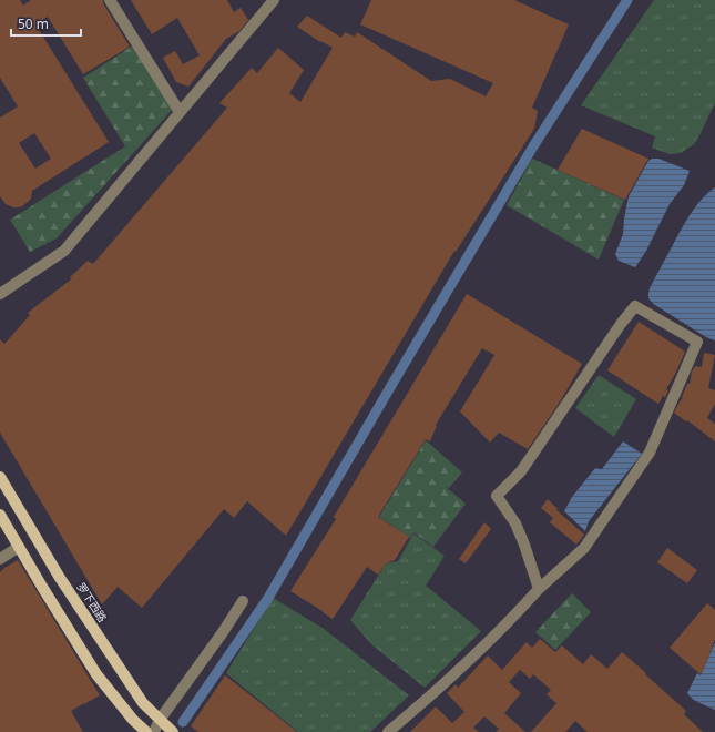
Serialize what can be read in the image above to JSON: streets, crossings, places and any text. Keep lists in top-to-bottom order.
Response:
{
  "streets": {
    "main road": ["罗下西路"]
  },
  "scale_bar": "50 m"
}
